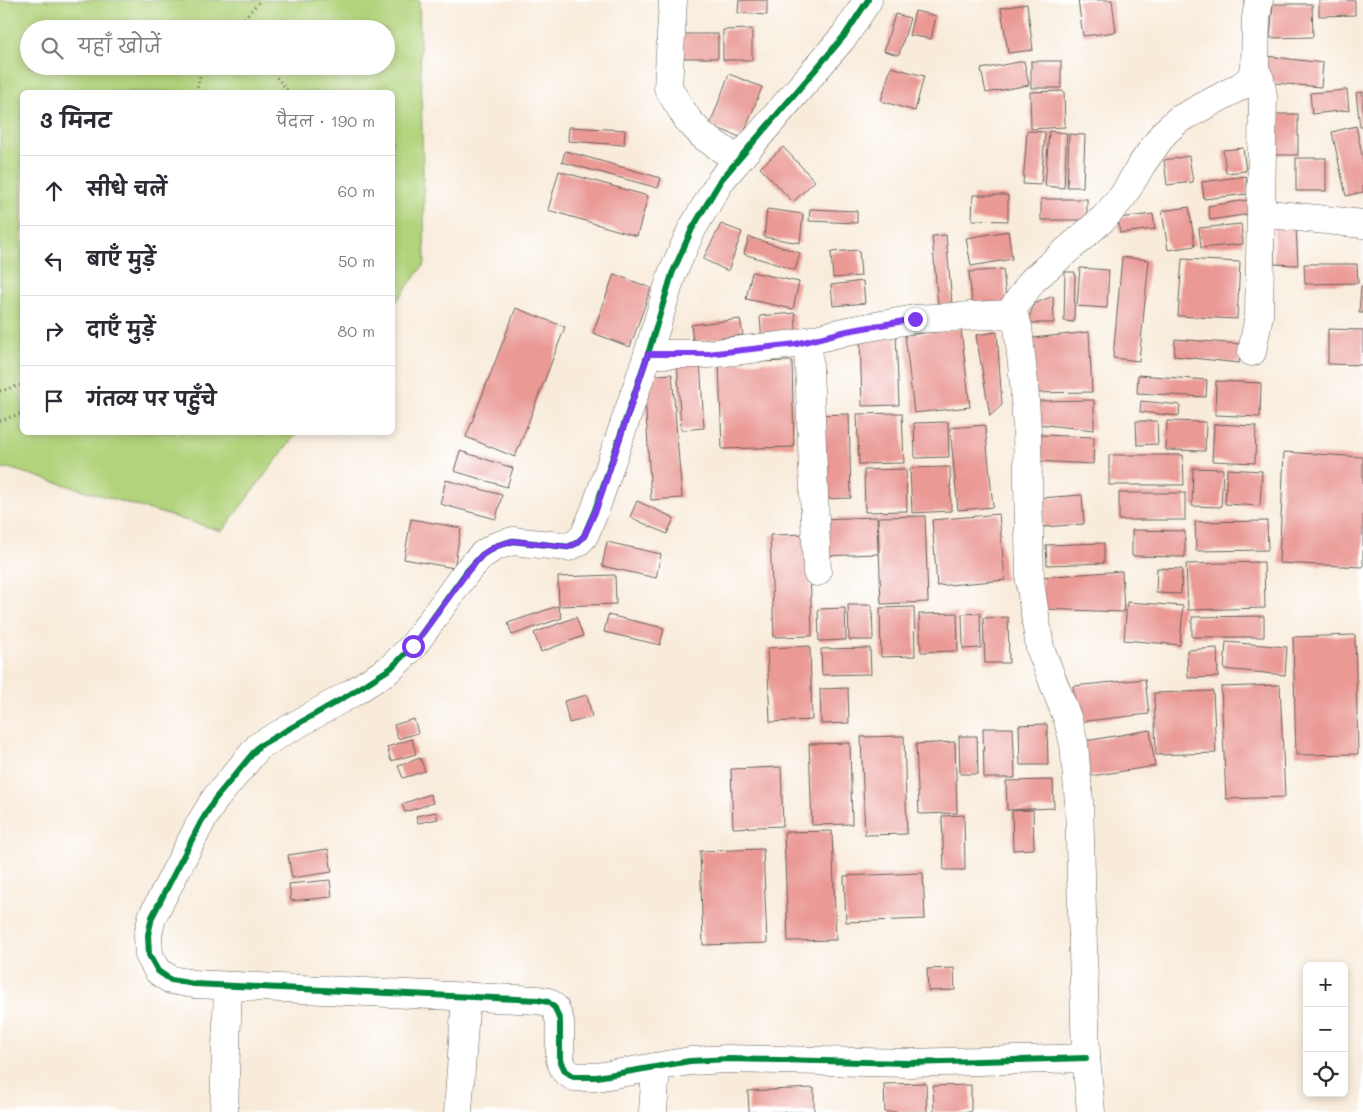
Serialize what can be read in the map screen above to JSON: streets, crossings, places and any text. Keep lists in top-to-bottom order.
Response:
{
  "page": {
    "search": "यहाँ खोजें",
    "heading": ["3 मिनट", "पैदल · 190 m"],
    "list": [
      ["सीधे चलें", "60 m"],
      ["बाएँ मुड़ें", "50 m"],
      ["दाएँ मुड़ें", "80 m"],
      "गंतव्य पर पहुँचे"
    ],
    "map_buttons": ["+", "−"]
  }
}
